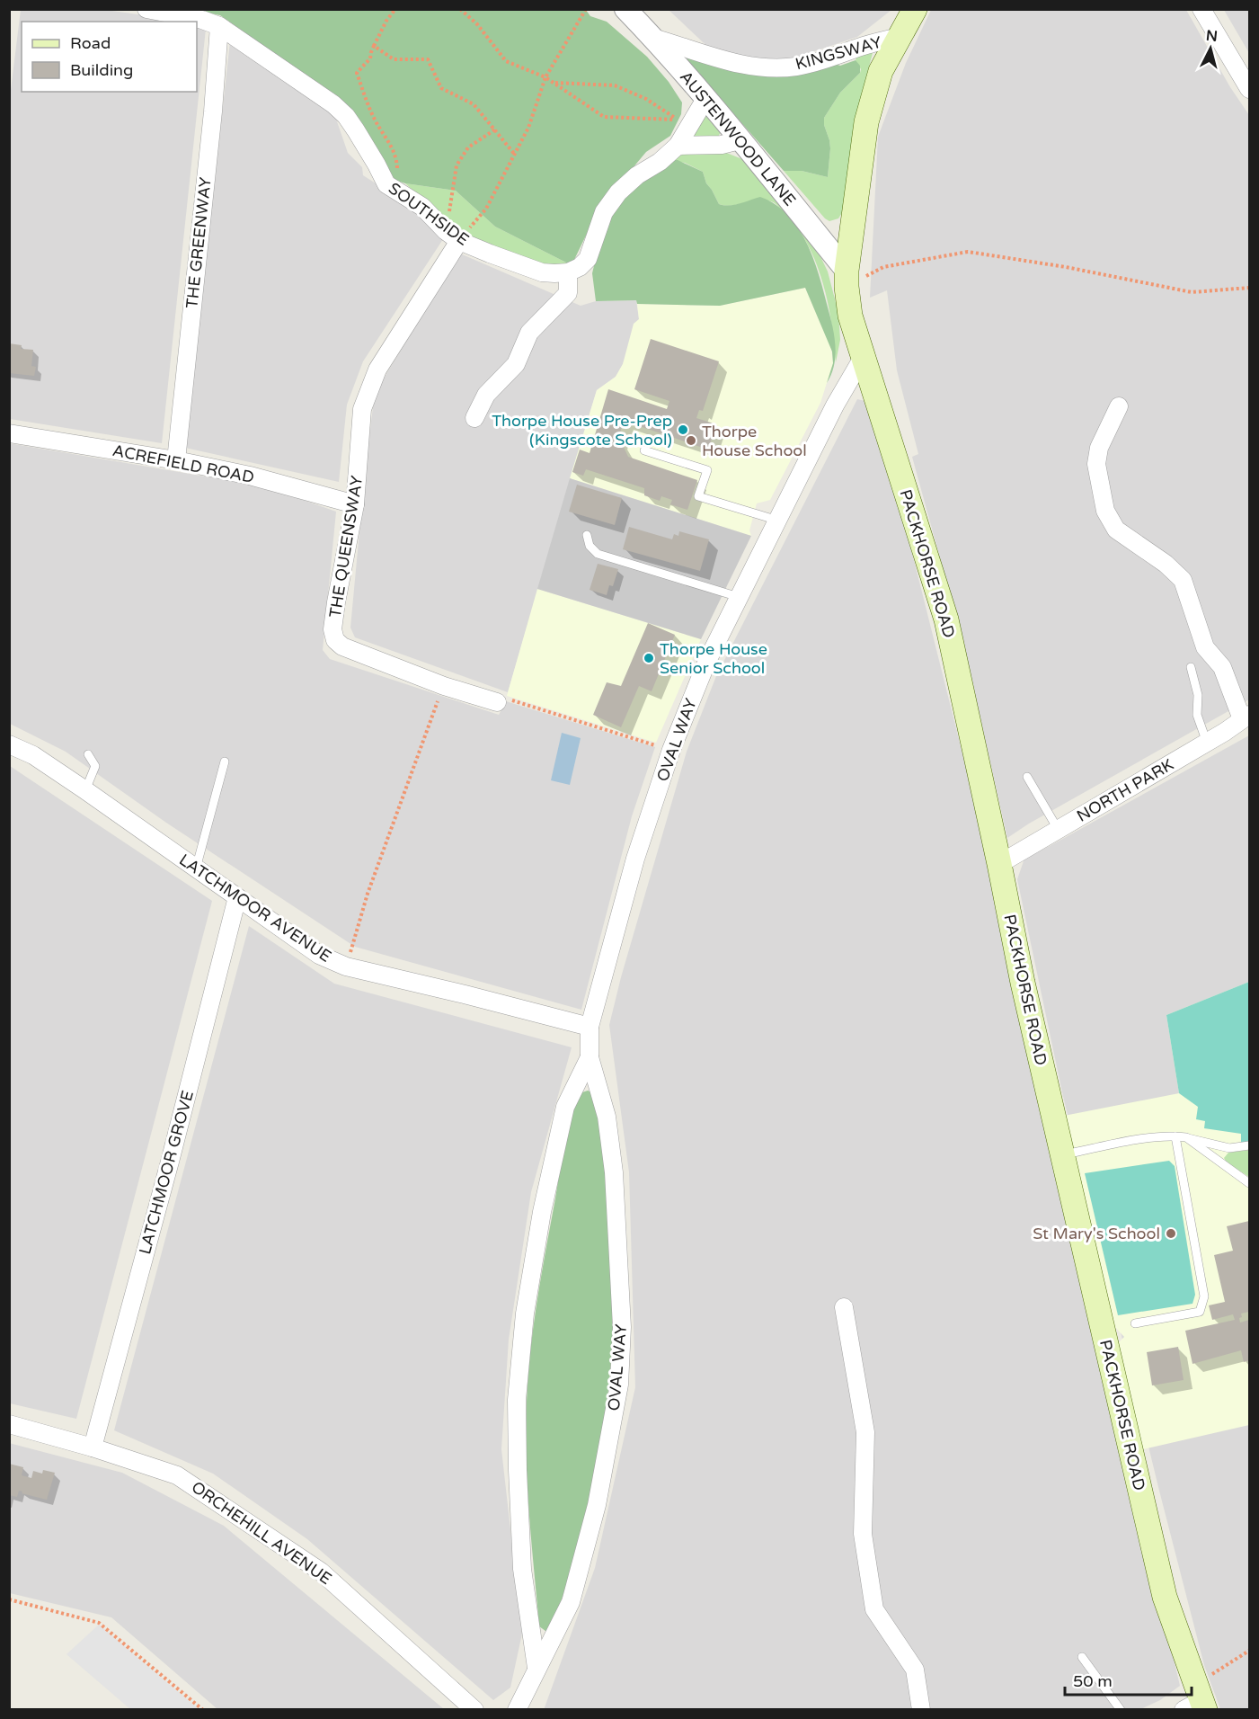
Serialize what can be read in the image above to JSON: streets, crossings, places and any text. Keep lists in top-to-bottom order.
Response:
{
  "streets": {
    "main road": ["KINGSWAY", "PACKHORSE ROAD"],
    "street": [
      "AUSTENWOOD LANE",
      "SOUTHSIDE",
      "THE GREENWAY",
      "ACREFIELD ROAD",
      "THE QUEENSWAY",
      "OVAL WAY",
      "NORTH PARK",
      "LATCHMOOR AVENUE",
      "LATCHMOOR GROVE",
      "ORCHEHILL AVENUE"
    ]
  },
  "crossings": [
    ["KINGSWAY", "AUSTENWOOD LANE"],
    ["KINGSWAY", "PACKHORSE ROAD"],
    ["AUSTENWOOD LANE", "PACKHORSE ROAD"],
    ["SOUTHSIDE", "THE GREENWAY"],
    ["SOUTHSIDE", "THE QUEENSWAY"],
    ["THE GREENWAY", "ACREFIELD ROAD"],
    ["ACREFIELD ROAD", "THE QUEENSWAY"],
    ["PACKHORSE ROAD", "OVAL WAY"],
    ["PACKHORSE ROAD", "NORTH PARK"],
    ["OVAL WAY", "LATCHMOOR AVENUE"],
    ["LATCHMOOR AVENUE", "LATCHMOOR GROVE"],
    ["LATCHMOOR GROVE", "ORCHEHILL AVENUE"]
  ],
  "places": [
    "Thorpe House Pre-Prep (Kingscote School)",
    "Thorpe House School",
    "Thorpe House Senior School",
    "St Mary's School"
  ],
  "legend": ["Road", "Building"],
  "scale_bar": "50 m",
  "north": "top"
}
